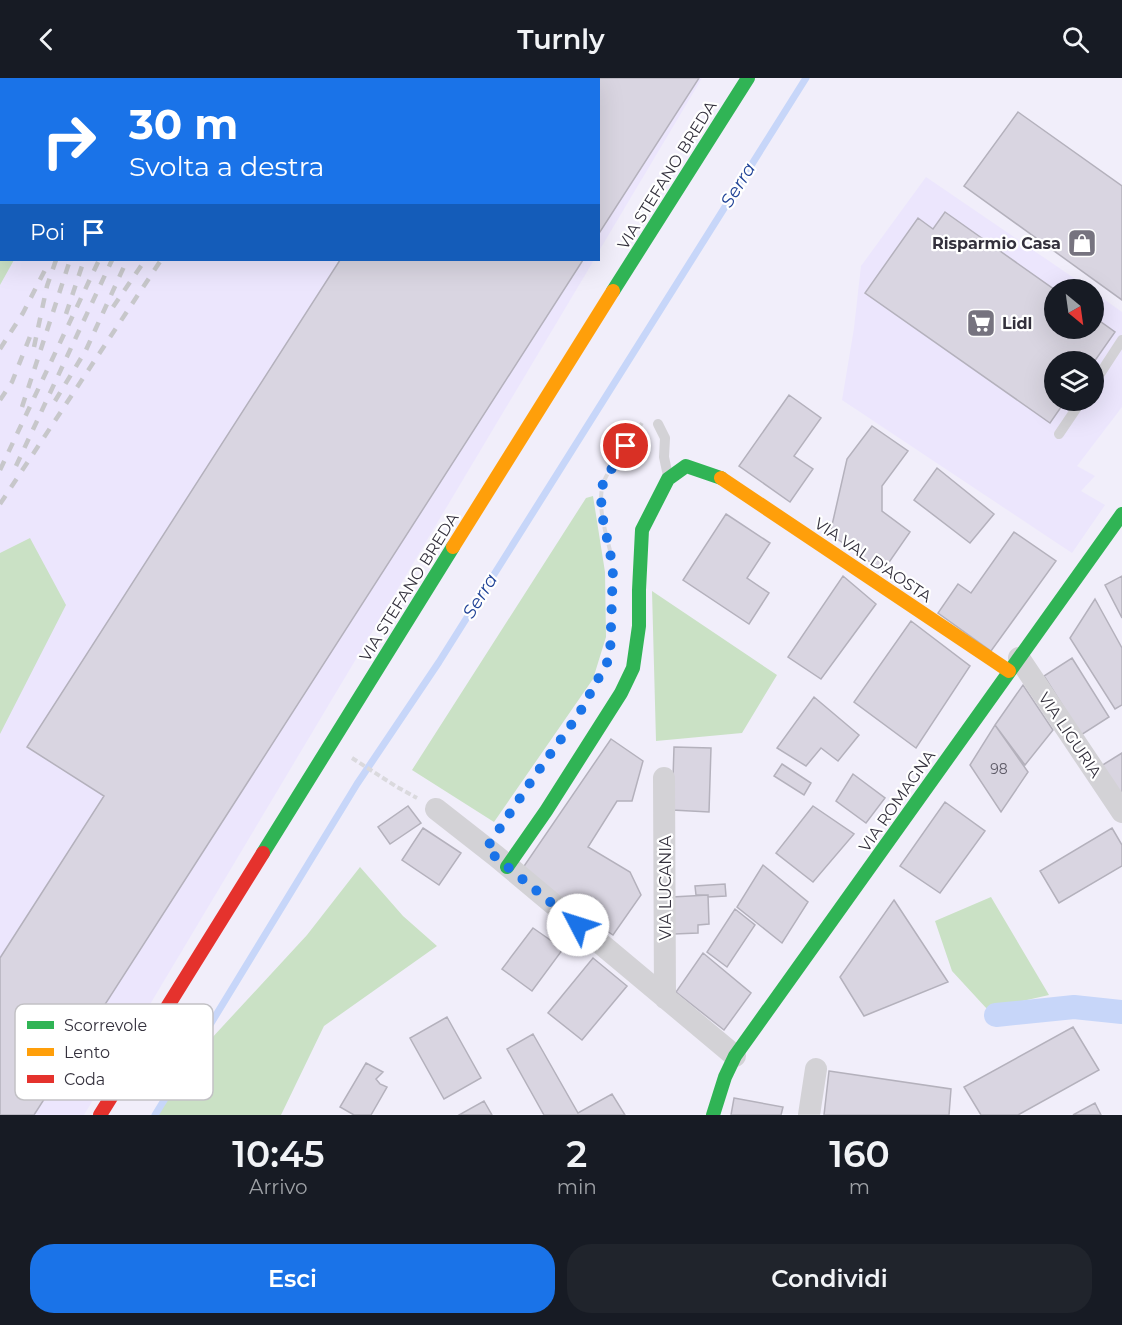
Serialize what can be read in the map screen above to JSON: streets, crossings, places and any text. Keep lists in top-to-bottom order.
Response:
{
  "streets": {
    "street": [
      "VIA STEFANO BREDA",
      "VIA VAL D'AOSTA",
      "VIA LIGURIA",
      "VIA ROMAGNA",
      "VIA LUCANIA"
    ]
  },
  "crossings": [
    ["VIA VAL D'AOSTA", "VIA LIGURIA"],
    ["VIA VAL D'AOSTA", "VIA ROMAGNA"],
    ["VIA LIGURIA", "VIA ROMAGNA"]
  ],
  "water": ["Serra"],
  "places": {
    "shop": ["Risparmio Casa"],
    "supermarket": ["Lidl"]
  },
  "house_numbers": ["98"],
  "legend": ["Scorrevole", "Lento", "Coda"],
  "north": "bottom right",
  "page": {
    "header": "Turnly",
    "turn": ["30 m", "Svolta a destra"],
    "then": "Poi",
    "eta": [
      "10:45",
      "Arrivo",
      "2",
      "min",
      "160",
      "m"
    ],
    "buttons": ["Esci", "Condividi"]
  }
}
